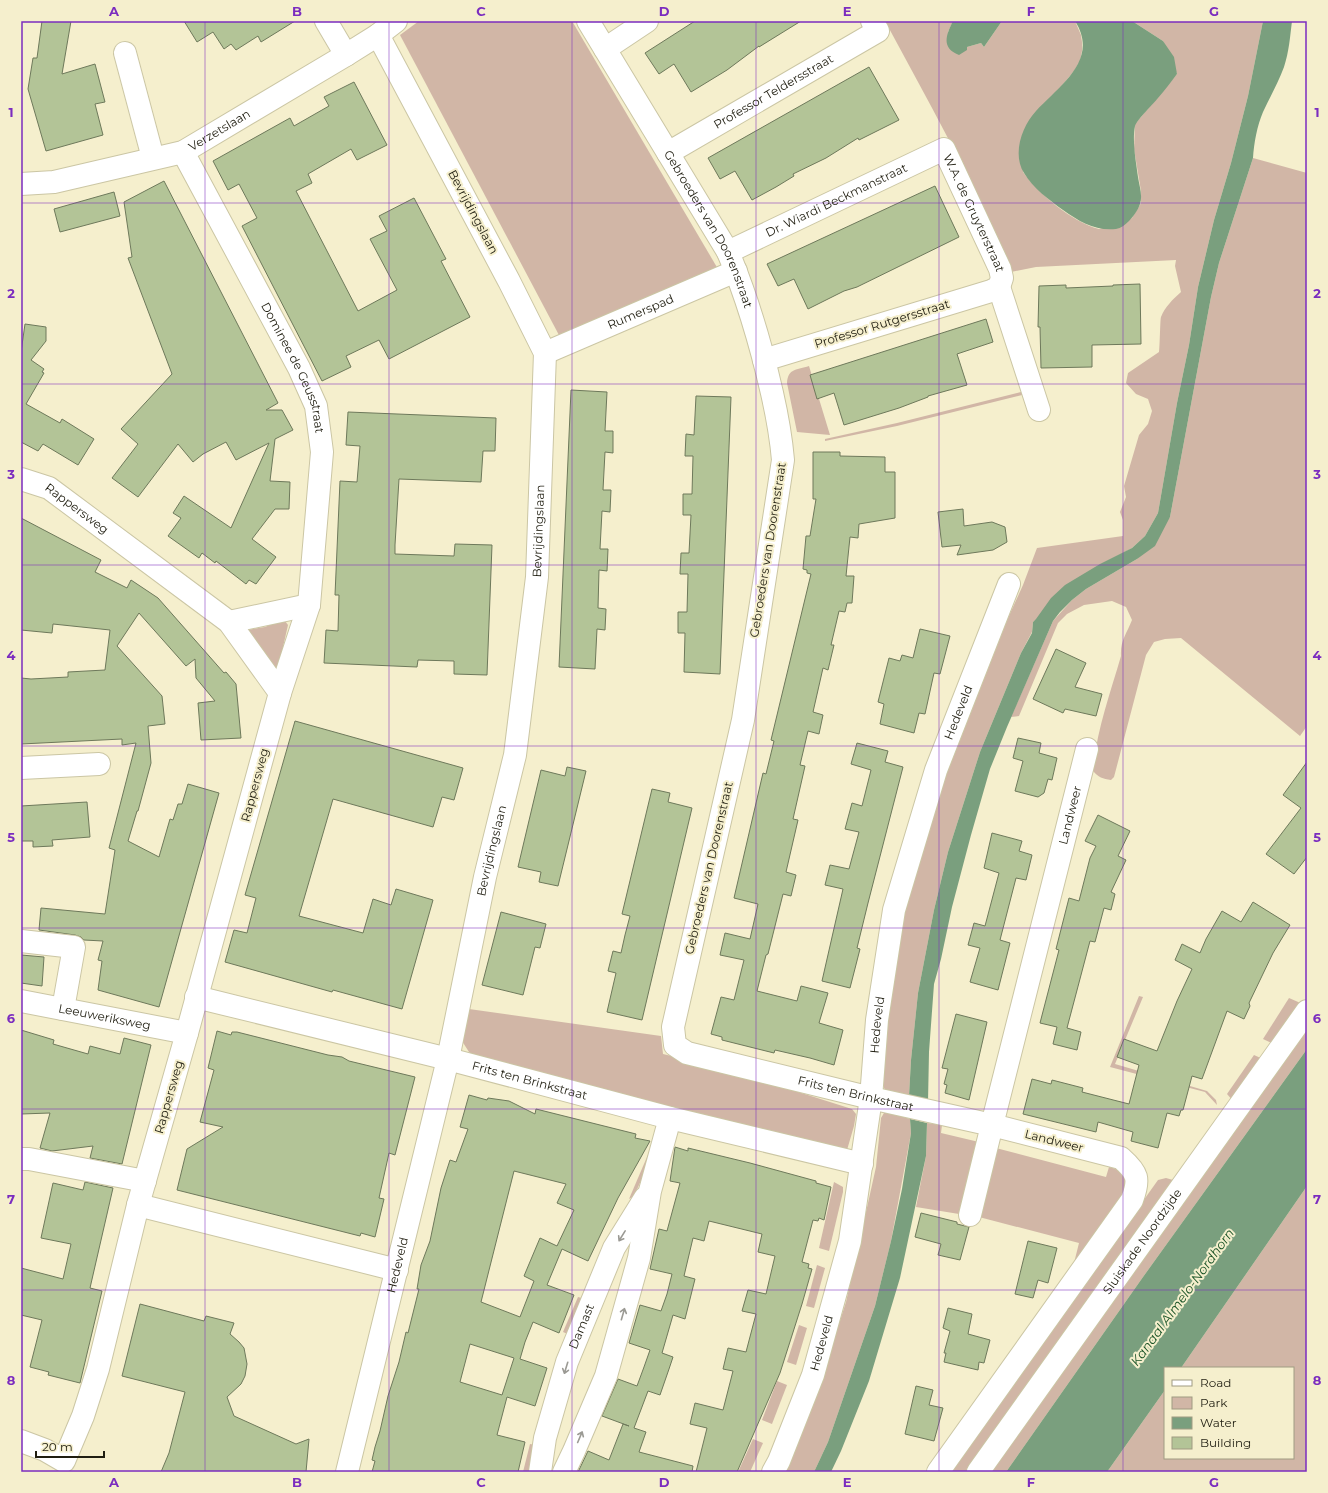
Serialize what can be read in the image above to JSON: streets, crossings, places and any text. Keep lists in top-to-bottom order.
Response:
{
  "streets": {
    "street": [
      "Professor Teldersstraat",
      "Verzetslaan",
      "Dr. Wiardi Beckmanstraat",
      "Bevrijdingslaan",
      "W.A. de Gruyterstraat",
      "Gebroeders van Doorenstraat",
      "Rumerspad",
      "Professor Rutgersstraat",
      "Dominee de Geusstraat",
      "Rappersweg",
      "Hedeveld",
      "Landweer",
      "Leeuweriksweg",
      "Frits ten Brinkstraat",
      "Sluiskade Noordzijde",
      "Damast"
    ]
  },
  "crossings": [
    ["Professor Teldersstraat", "Gebroeders van Doorenstraat"],
    ["Verzetslaan", "Bevrijdingslaan"],
    ["Verzetslaan", "Dominee de Geusstraat"],
    ["Dr. Wiardi Beckmanstraat", "W.A. de Gruyterstraat"],
    ["Dr. Wiardi Beckmanstraat", "Gebroeders van Doorenstraat"],
    ["Dr. Wiardi Beckmanstraat", "Rumerspad"],
    ["Bevrijdingslaan", "Rumerspad"],
    ["Bevrijdingslaan", "Hedeveld"],
    ["Bevrijdingslaan", "Frits ten Brinkstraat"],
    ["W.A. de Gruyterstraat", "Professor Rutgersstraat"],
    ["Gebroeders van Doorenstraat", "Rumerspad"],
    ["Gebroeders van Doorenstraat", "Professor Rutgersstraat"],
    ["Gebroeders van Doorenstraat", "Frits ten Brinkstraat"],
    ["Dominee de Geusstraat", "Rappersweg"],
    ["Rappersweg", "Leeuweriksweg"],
    ["Rappersweg", "Frits ten Brinkstraat"],
    ["Hedeveld", "Frits ten Brinkstraat"],
    ["Landweer", "Frits ten Brinkstraat"],
    ["Frits ten Brinkstraat", "Damast"]
  ],
  "water": ["Kanaal Almelo-Nordhorn"],
  "legend": [
    "Road",
    "Park",
    "Water",
    "Building"
  ],
  "scale_bar": "20 m",
  "grid": {
    "columns": [
      "A",
      "B",
      "C",
      "D",
      "E",
      "F",
      "G"
    ],
    "rows": [
      "1",
      "2",
      "3",
      "4",
      "5",
      "6",
      "7",
      "8"
    ]
  }
}
